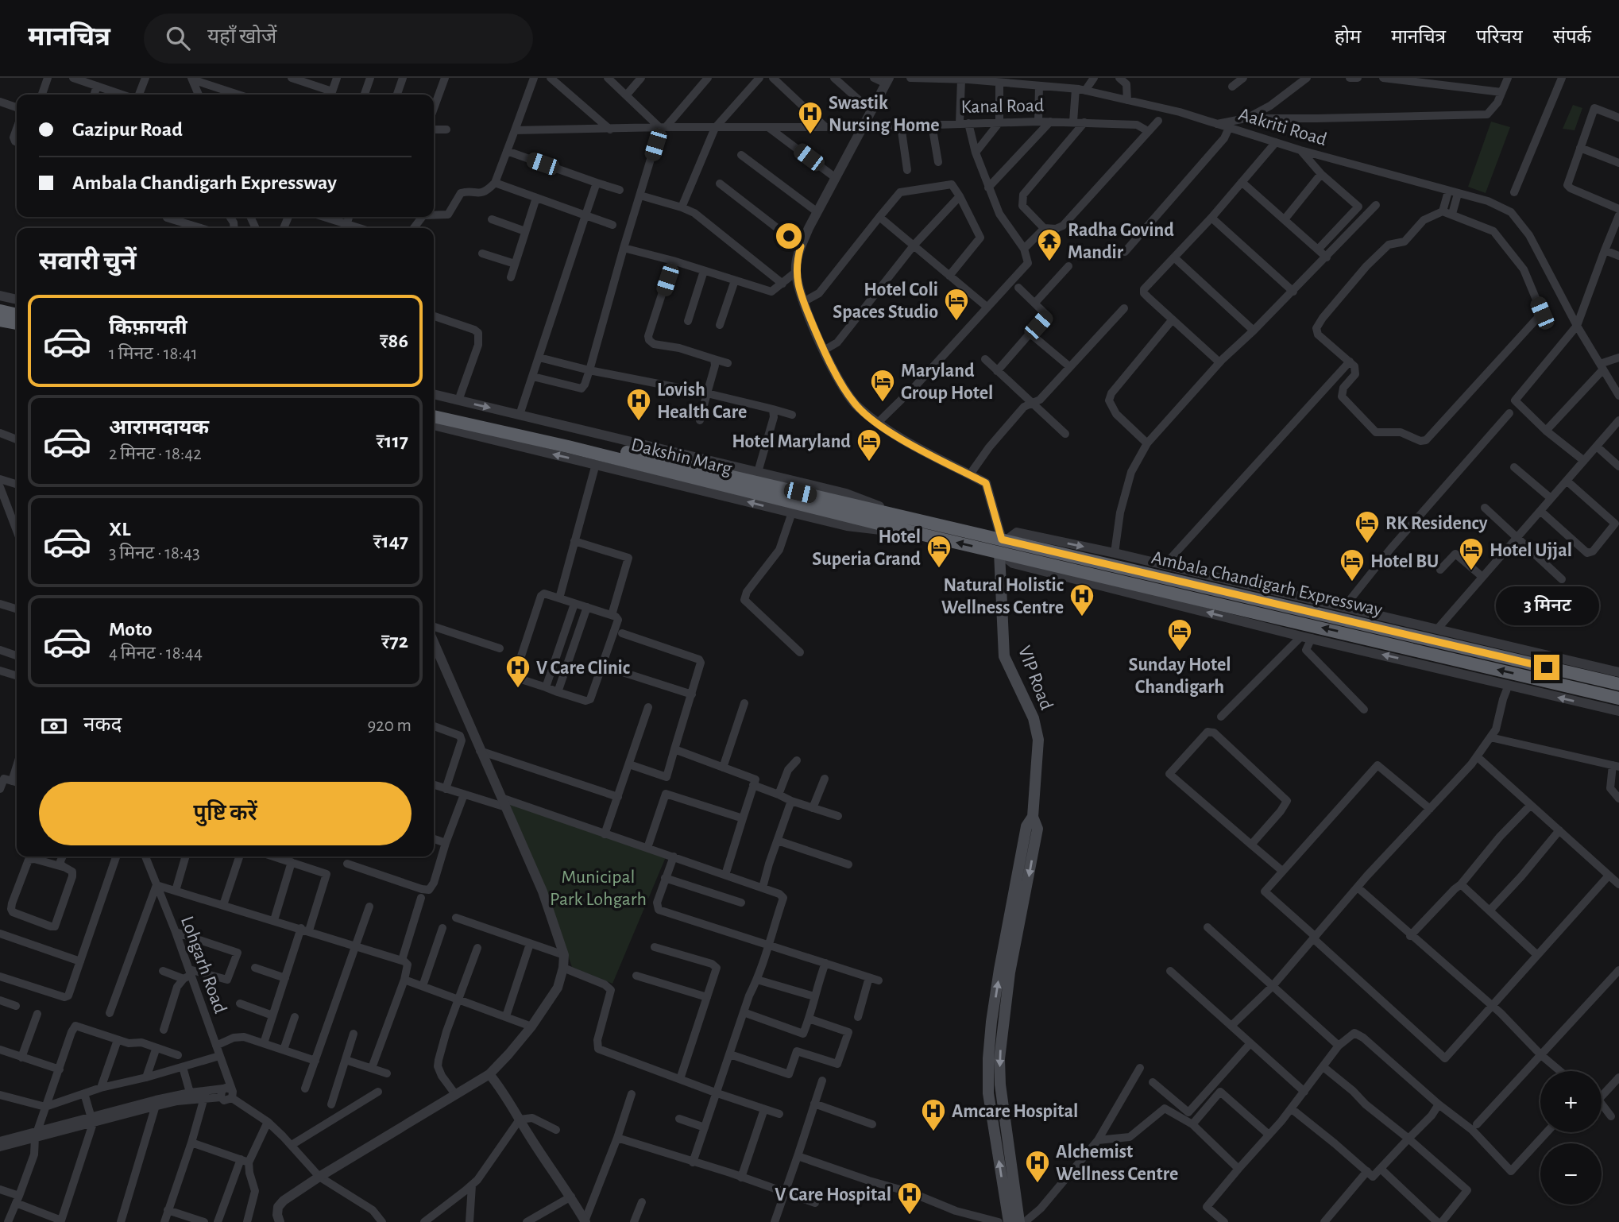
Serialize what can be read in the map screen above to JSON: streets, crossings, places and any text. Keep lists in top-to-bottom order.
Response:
{
  "streets": {
    "highway": ["Dakshin Marg", "Ambala Chandigarh Expressway"],
    "main road": ["VIP Road"],
    "street": ["Kanal Road", "Aakriti Road", "Lohgarh Road"]
  },
  "crossings": [
    ["Dakshin Marg", "Ambala Chandigarh Expressway"],
    ["Ambala Chandigarh Expressway", "VIP Road"]
  ],
  "parks": ["Municipal Park Lohgarh"],
  "places": {
    "hospital": [
      "Swastik Nursing Home",
      "Lovish Health Care",
      "Natural Holistic Wellness Centre",
      "V Care Clinic",
      "Amcare Hospital",
      "Alchemist Wellness Centre",
      "V Care Hospital"
    ],
    "temple": ["Radha Govind Mandir"],
    "hotel": [
      "Hotel Coli Spaces Studio",
      "Maryland Group Hotel",
      "Hotel Maryland",
      "RK Residency",
      "Hotel Superia Grand",
      "Hotel Ujjal",
      "Hotel BU",
      "Sunday Hotel Chandigarh"
    ]
  },
  "page": {
    "header": "मानचित्र",
    "search": "यहाँ खोजें",
    "nav": [
      "होम",
      "मानचित्र",
      "परिचय",
      "संपर्क"
    ],
    "banner": ["Gazipur Road", "Ambala Chandigarh Expressway"],
    "heading": "सवारी चुनें",
    "list": [
      {
        "name": "किफ़ायती",
        "note": "1 मिनट · 18:41",
        "value": "₹86"
      },
      {
        "name": "आरामदायक",
        "note": "2 मिनट · 18:42",
        "value": "₹117"
      },
      {
        "name": "XL",
        "note": "3 मिनट · 18:43",
        "value": "₹147"
      },
      {
        "name": "Moto",
        "note": "4 मिनट · 18:44",
        "value": "₹72"
      }
    ],
    "bubble": "3 मिनट",
    "pay": ["नकद", "920 m"],
    "buttons": "पुष्टि करें",
    "map_buttons": ["+", "−"]
  }
}
